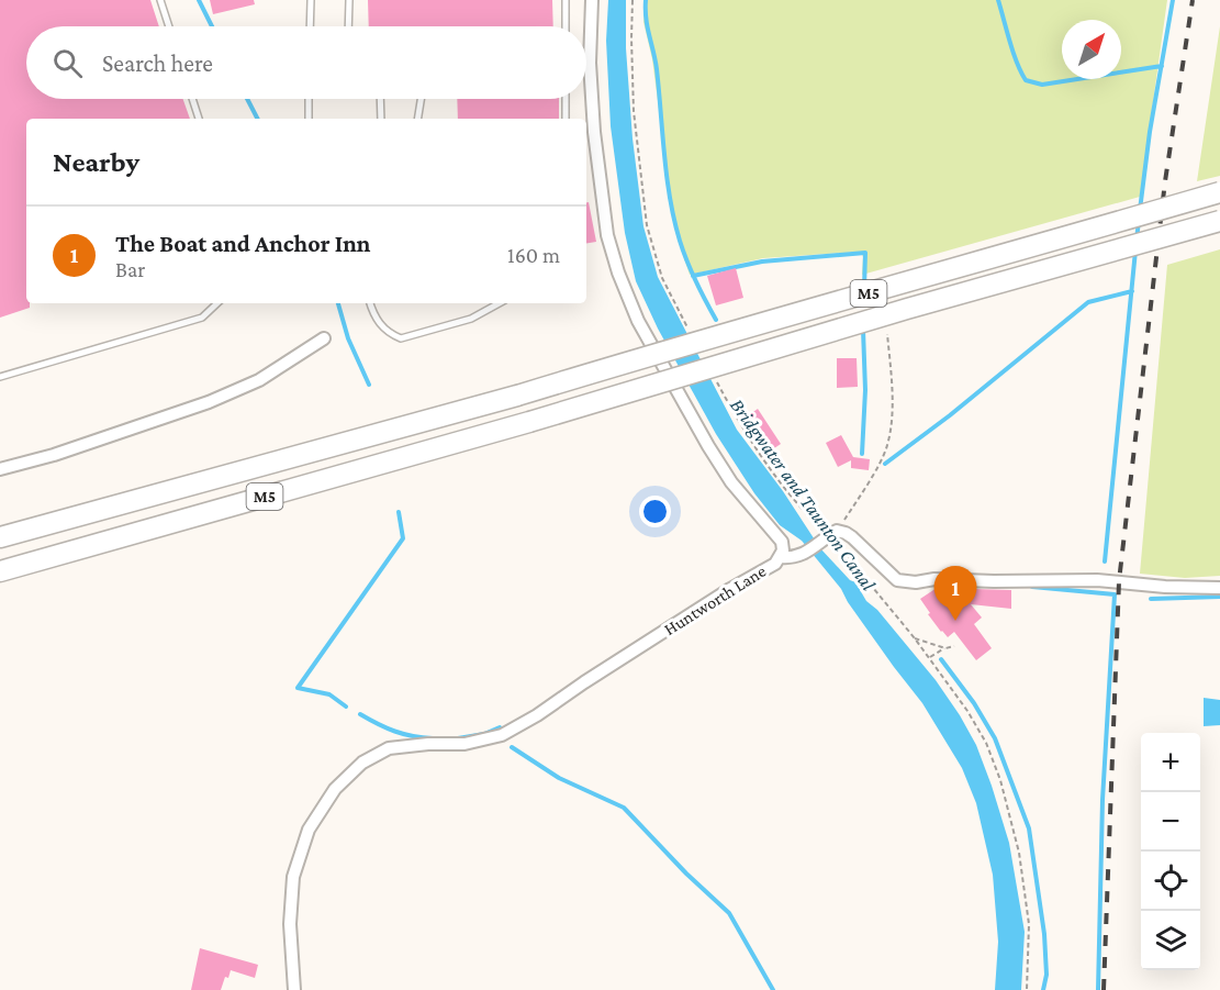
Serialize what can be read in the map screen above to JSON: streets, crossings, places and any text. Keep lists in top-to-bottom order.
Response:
{
  "streets": {
    "highway": ["M5"],
    "street": ["Huntworth Lane"]
  },
  "water": ["Bridgwater and Taunton Canal"],
  "north": "top right",
  "page": {
    "search": "Search here",
    "heading": "Nearby",
    "list": [
      {
        "mark": "1",
        "name": "The Boat and Anchor Inn",
        "note": "Bar",
        "value": "160 m"
      }
    ],
    "pins": "1",
    "map_buttons": ["+", "−"]
  }
}
